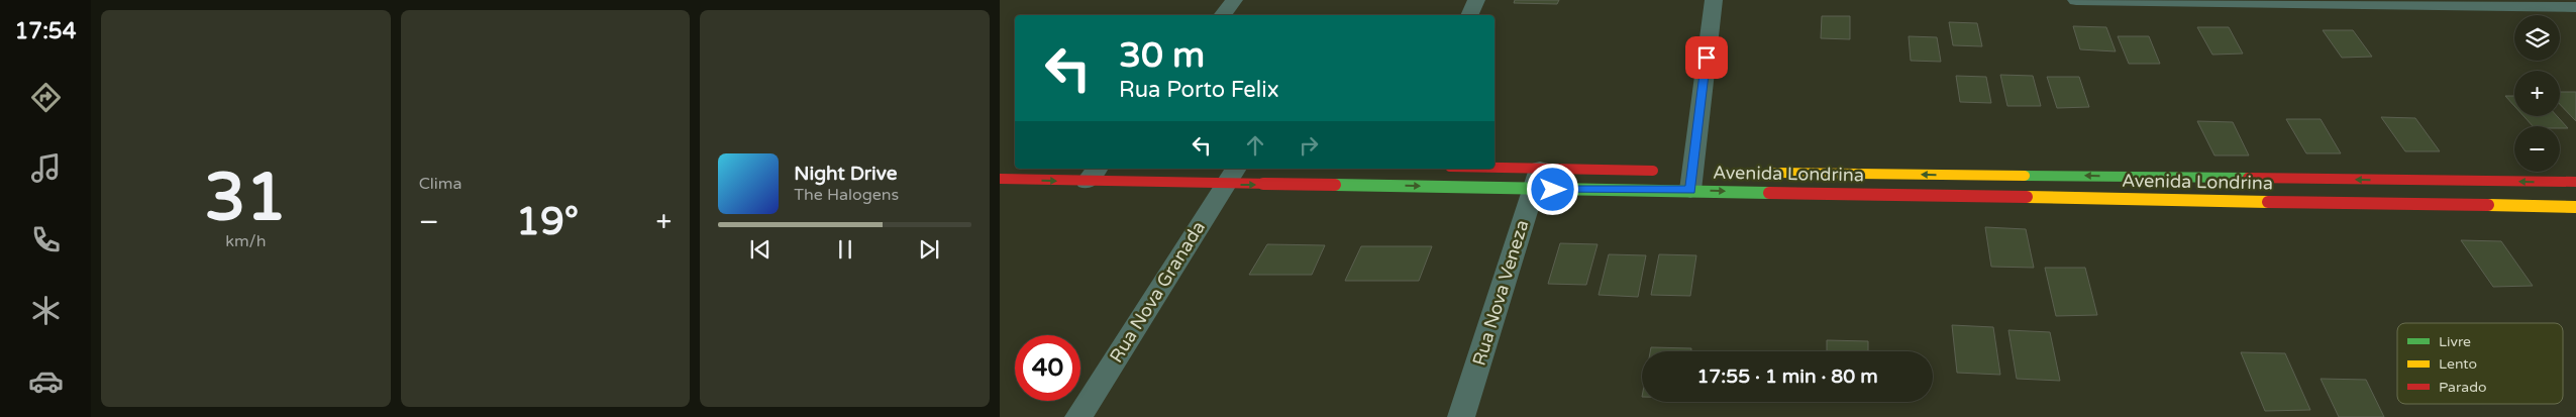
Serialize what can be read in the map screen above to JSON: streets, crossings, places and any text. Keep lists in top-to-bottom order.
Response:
{
  "streets": {
    "street": ["Avenida Londrina", "Rua Nova Granada", "Rua Nova Veneza"]
  },
  "crossings": [
    ["Avenida Londrina", "Rua Nova Granada"],
    ["Avenida Londrina", "Rua Nova Veneza"]
  ],
  "legend": ["Livre", "Lento", "Parado"],
  "page": {
    "tabs": "17:54",
    "tile": [
      ["31", "km/h"],
      "Clima"
    ],
    "map_buttons": ["+", "−"],
    "turn": ["30 m", "Rua Porto Felix"],
    "song": ["Night Drive", "The Halogens"],
    "heat": ["−", "19°", "+"],
    "limit": "40",
    "trip": "17:55 · 1 min · 80 m"
  }
}
